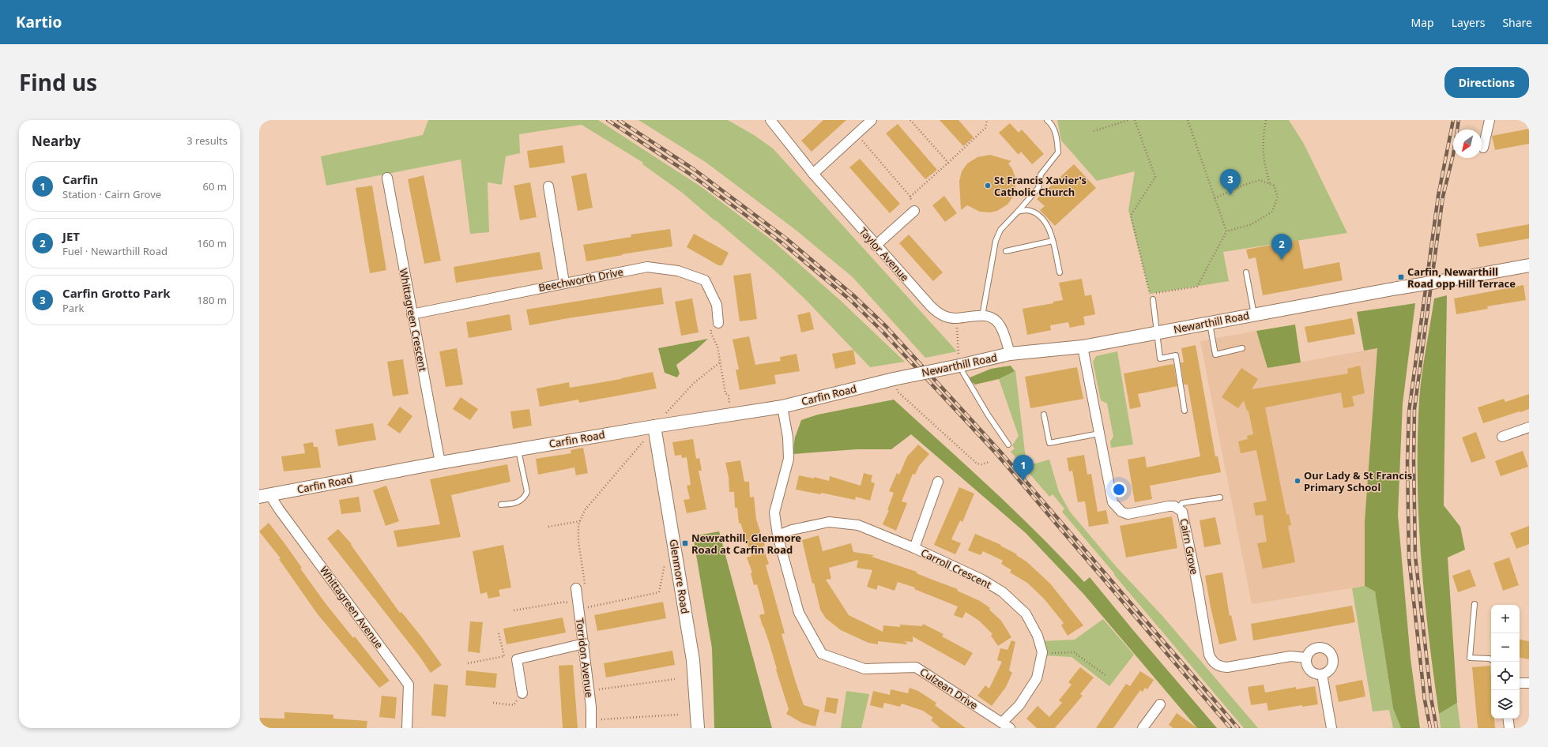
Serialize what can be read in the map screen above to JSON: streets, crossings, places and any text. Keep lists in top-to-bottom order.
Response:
{
  "streets": {
    "main road": ["Newarthill Road", "Carfin Road", "Glenmore Road"],
    "street": [
      "Taylor Avenue",
      "Beechworth Drive",
      "Whittagreen Crescent",
      "Cairn Grove",
      "Carroll Crescent",
      "Whittagreen Avenue",
      "Torridon Avenue",
      "Culzean Drive"
    ]
  },
  "crossings": [
    ["Taylor Avenue", "Newarthill Road"],
    ["Beechworth Drive", "Whittagreen Crescent"],
    ["Whittagreen Crescent", "Carfin Road"],
    ["Newarthill Road", "Carfin Road"],
    ["Newarthill Road", "Cairn Grove"],
    ["Carfin Road", "Glenmore Road"],
    ["Carfin Road", "Whittagreen Avenue"],
    ["Carfin Road", "Culzean Drive"],
    ["Carroll Crescent", "Culzean Drive"]
  ],
  "places": {
    "other": ["St Francis Xavier's Catholic Church", "Our Lady & St Francis Primary School"],
    "transit": ["Carfin, Newarthill Road opp Hill Terrace", "Newrathill, Glenmore Road at Carfin Road"]
  },
  "north": "bottom left",
  "page": {
    "header": "Kartio",
    "nav": ["Map", "Layers", "Share"],
    "title": "Find us",
    "buttons": "Directions",
    "heading": ["Nearby", "3 results"],
    "list": [
      {
        "mark": "1",
        "name": "Carfin",
        "note": "Station · Cairn Grove",
        "value": "60 m"
      },
      {
        "mark": "2",
        "name": "JET",
        "note": "Fuel · Newarthill Road",
        "value": "160 m"
      },
      {
        "mark": "3",
        "name": "Carfin Grotto Park",
        "note": "Park",
        "value": "180 m"
      }
    ],
    "pins": ["3", "2", "1"],
    "map_buttons": ["+", "−"]
  }
}
